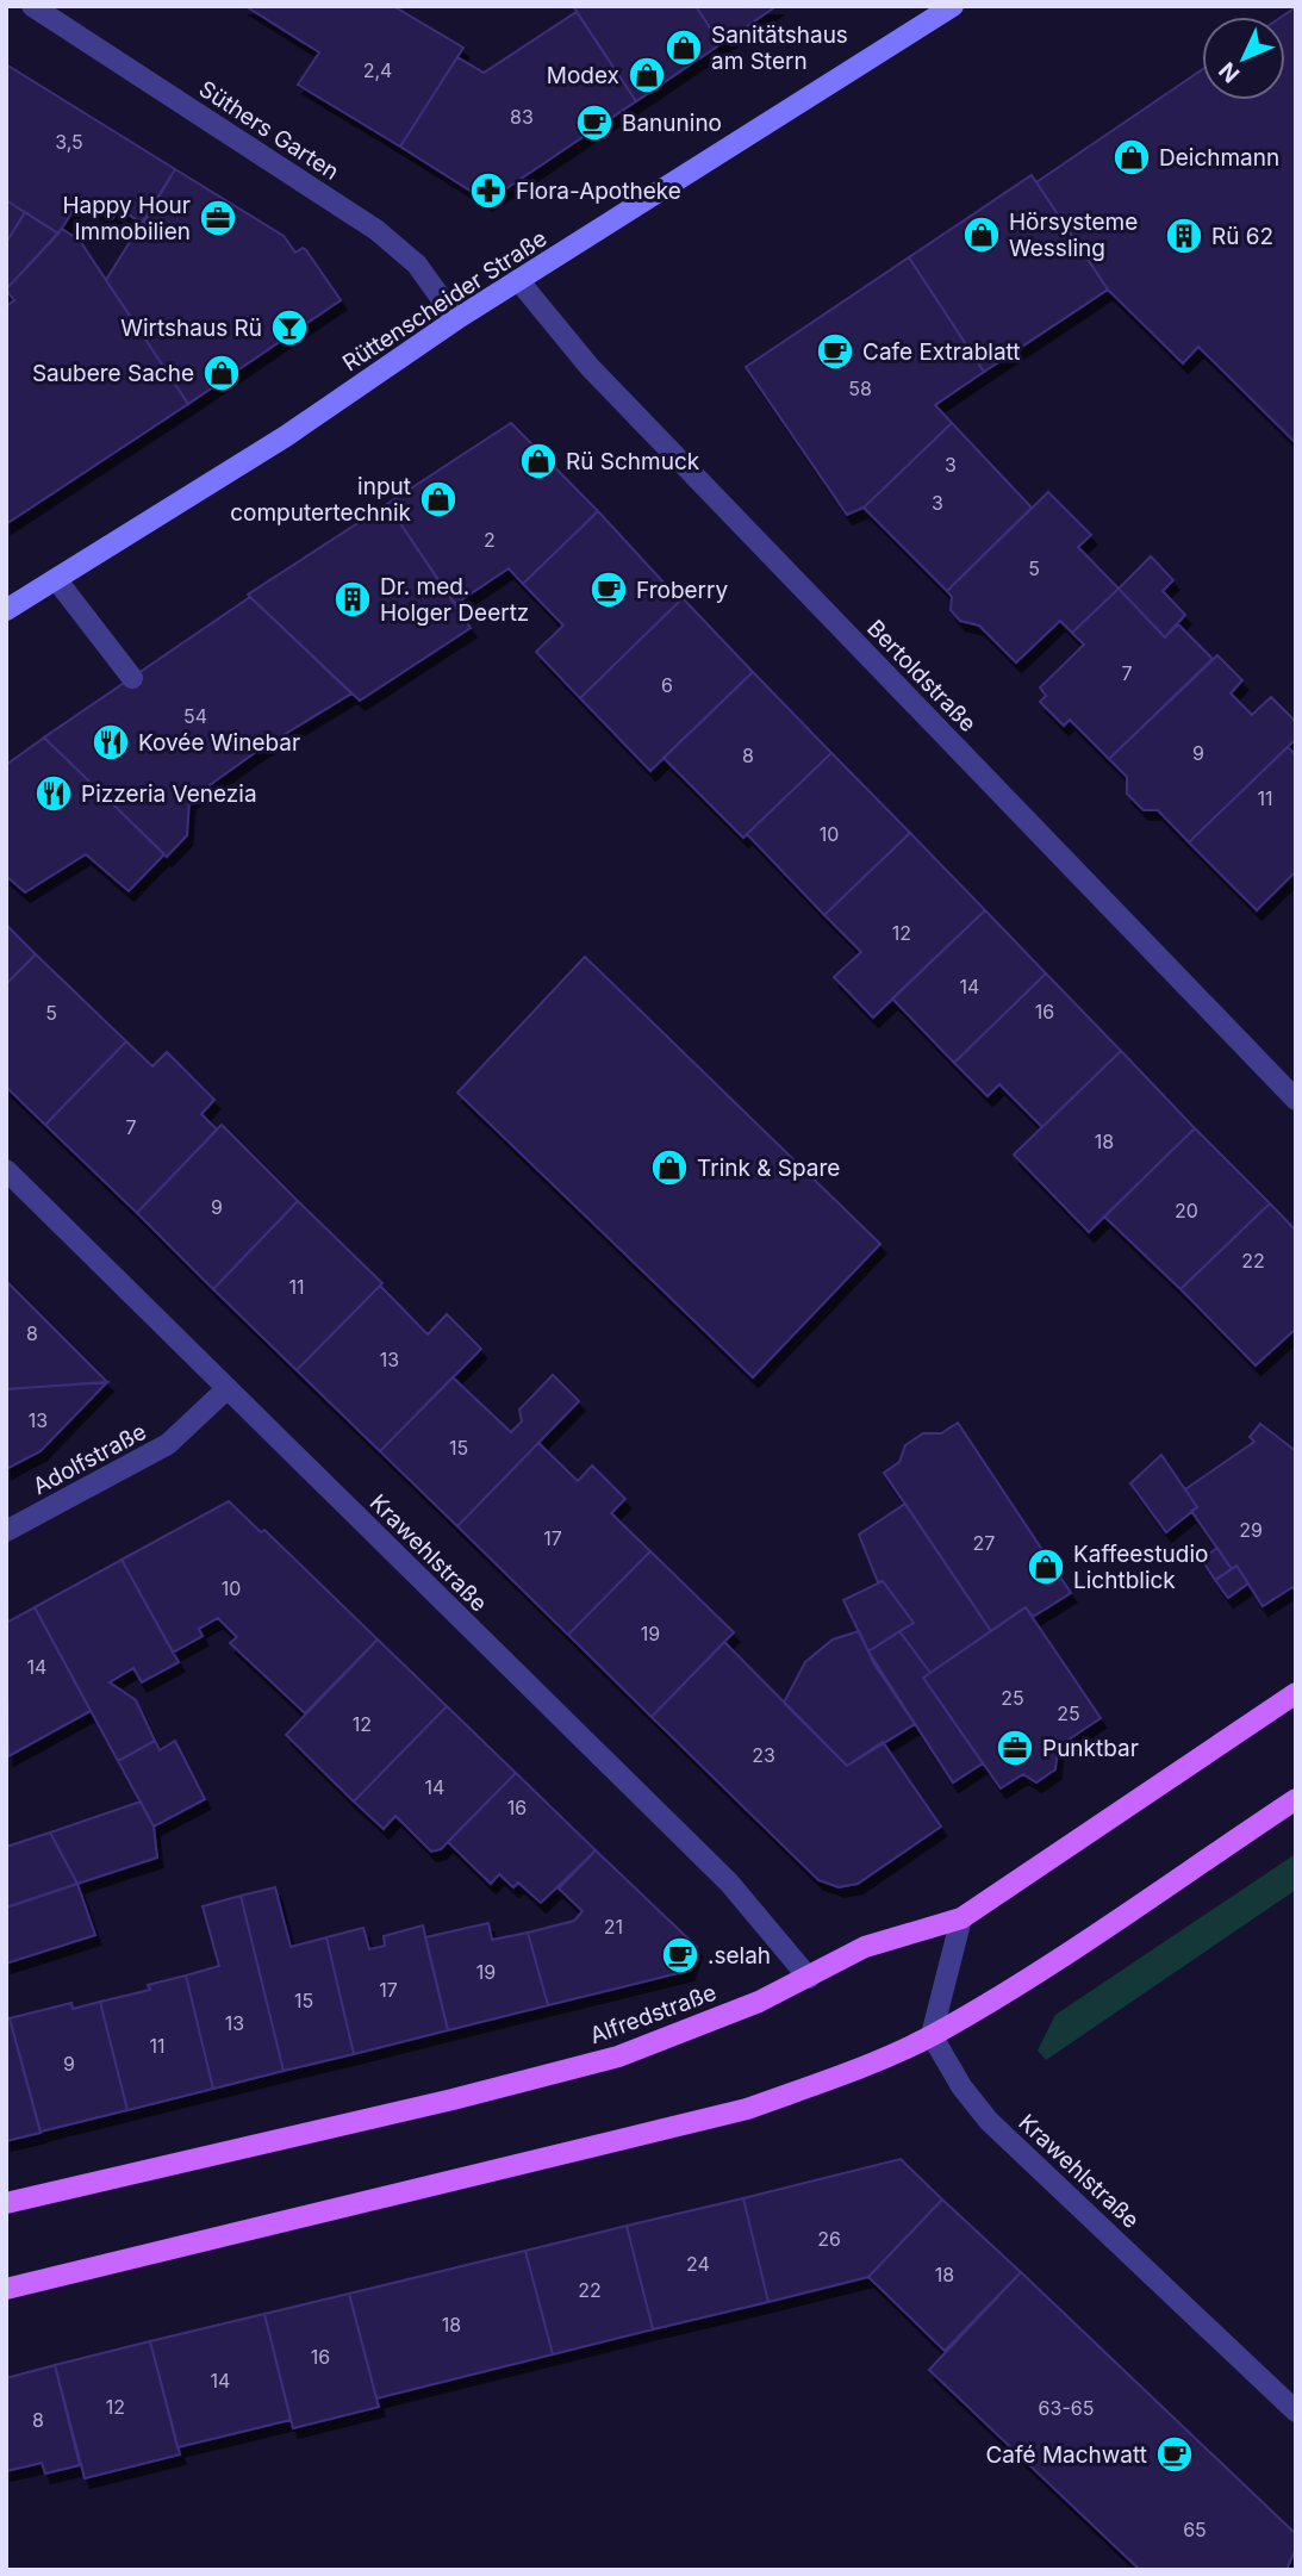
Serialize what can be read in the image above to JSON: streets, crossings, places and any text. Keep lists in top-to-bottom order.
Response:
{
  "streets": {
    "main road": ["Alfredstraße"],
    "street": [
      "Süthers Garten",
      "Rüttenscheider Straße",
      "Bertoldstraße",
      "Adolfstraße",
      "Krawehlstraße"
    ]
  },
  "crossings": [
    ["Süthers Garten", "Rüttenscheider Straße"],
    ["Rüttenscheider Straße", "Bertoldstraße"],
    ["Adolfstraße", "Krawehlstraße"],
    ["Krawehlstraße", "Alfredstraße"]
  ],
  "places": {
    "shop": [
      "Sanitätshaus am Stern",
      "Modex",
      "Deichmann",
      "Hörsysteme Wessling",
      "Saubere Sache",
      "Rü Schmuck",
      "input computertechnik",
      "Trink & Spare",
      "Kaffeestudio Lichtblick"
    ],
    "cafe": [
      "Banunino",
      "Cafe Extrablatt",
      "Froberry",
      ".selah",
      "Café Machwatt"
    ],
    "pharmacy": ["Flora-Apotheke"],
    "office": ["Happy Hour Immobilien", "Punktbar"],
    "building": ["Rü 62", "Dr. med. Holger Deertz"],
    "bar": ["Wirtshaus Rü"],
    "restaurant": ["Kovée Winebar", "Pizzeria Venezia"]
  },
  "house_numbers": [
    "2,4",
    "83",
    "3,5",
    "58",
    "3",
    "3",
    "2",
    "5",
    "7",
    "6",
    "54",
    "9",
    "8",
    "11",
    "10",
    "12",
    "14",
    "16",
    "5",
    "7",
    "18",
    "9",
    "20",
    "22",
    "11",
    "8",
    "13",
    "13",
    "15",
    "29",
    "17",
    "27",
    "10",
    "19",
    "14",
    "25",
    "25",
    "12",
    "23",
    "14",
    "16",
    "21",
    "19",
    "17",
    "15",
    "13",
    "11",
    "9",
    "26",
    "24",
    "18",
    "22",
    "18",
    "16",
    "14",
    "12",
    "63-65",
    "8",
    "65"
  ],
  "north": "bottom left"
}
